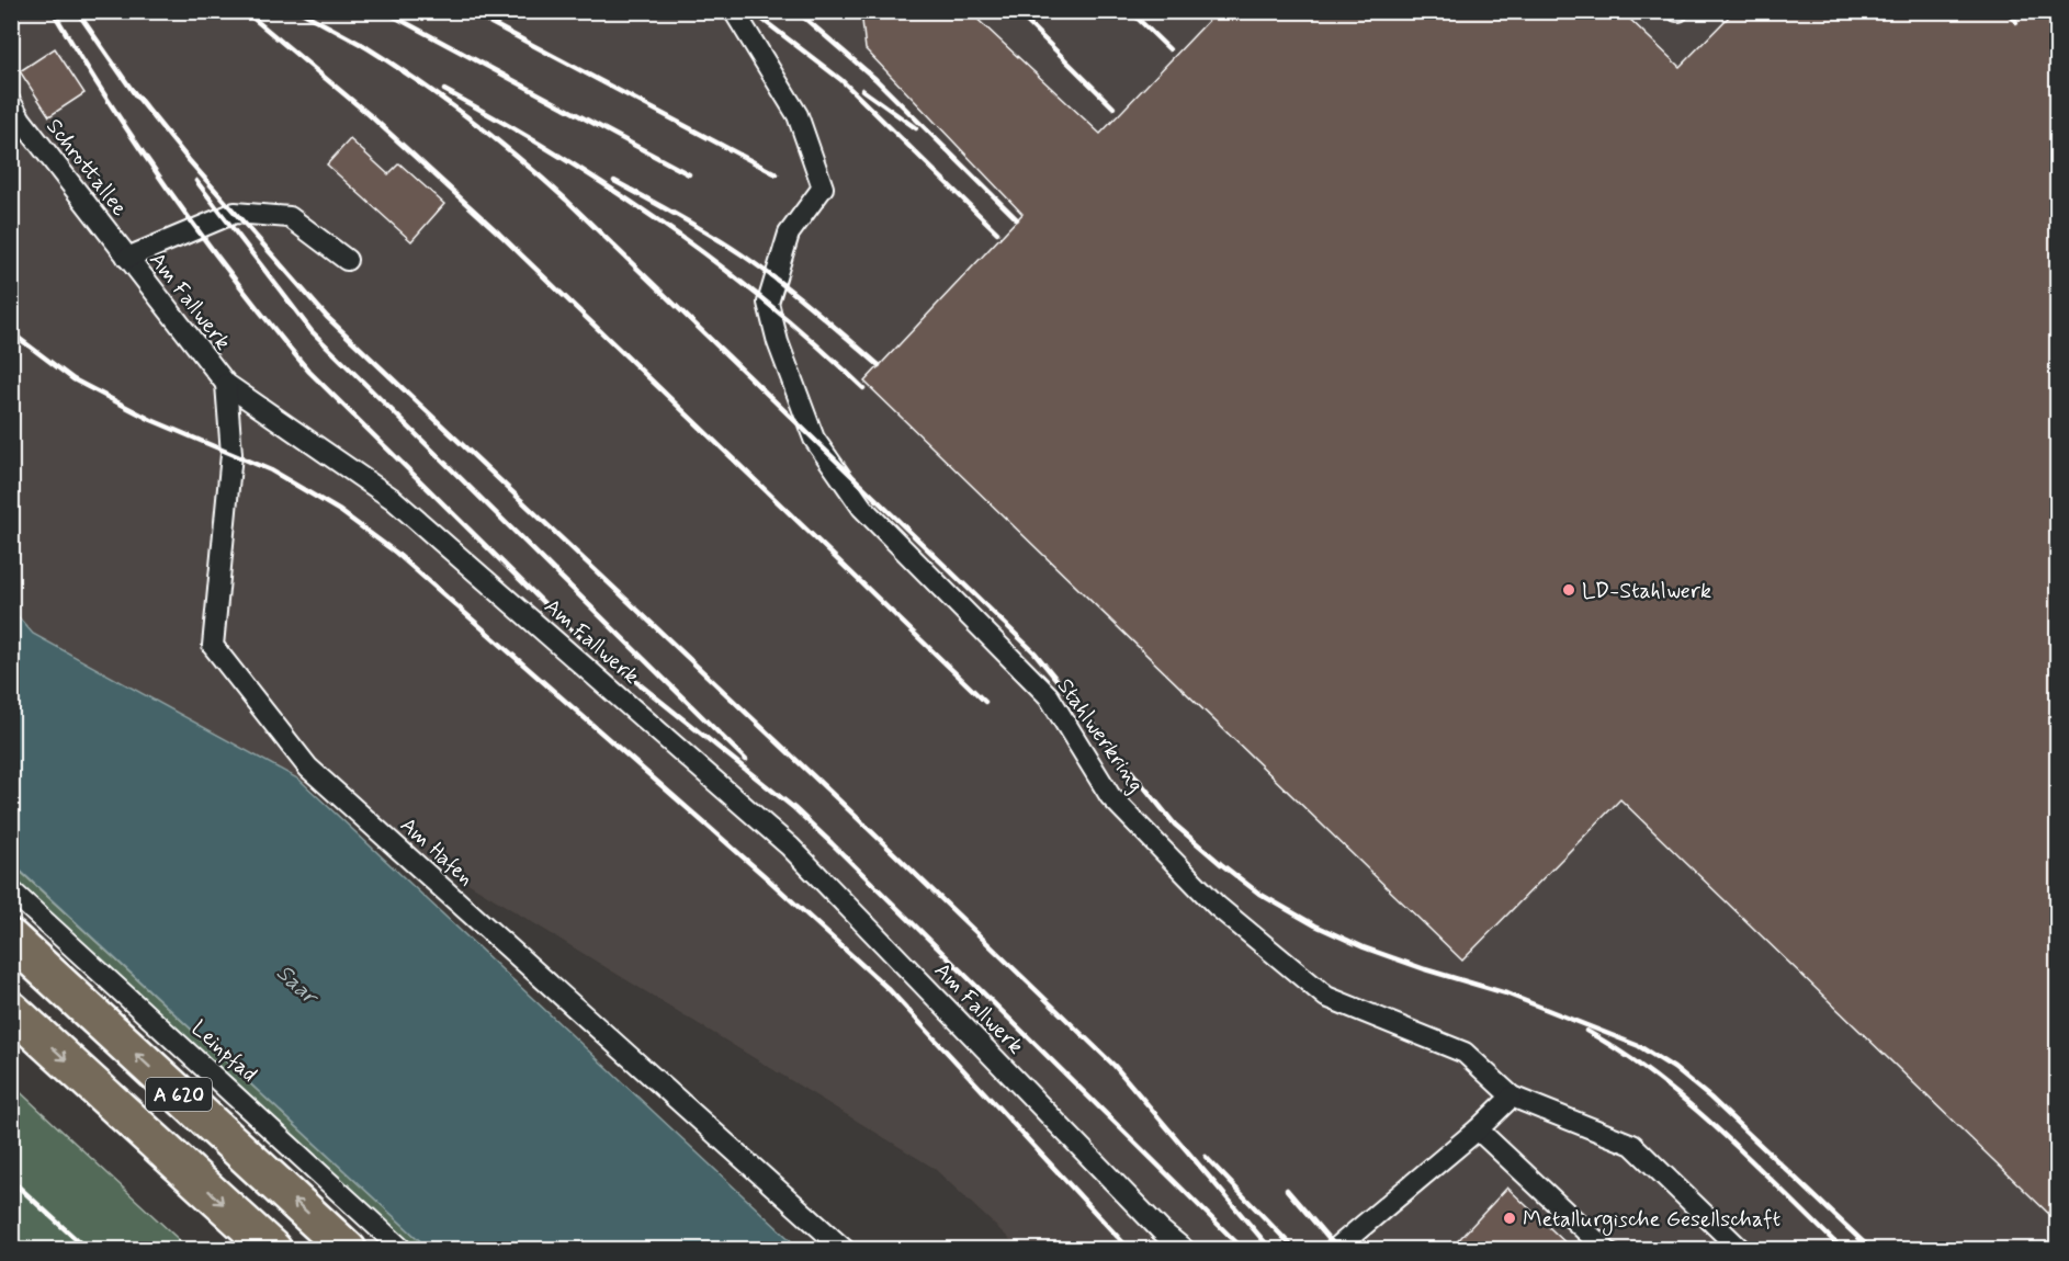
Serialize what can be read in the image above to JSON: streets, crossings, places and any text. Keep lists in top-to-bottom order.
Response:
{
  "streets": {
    "highway": ["A 620"],
    "lane": [
      "Schrottallee",
      "Am Fallwerk",
      "Stahlwerkring",
      "Am Hafen",
      "Leinpfad"
    ]
  },
  "crossings": [
    ["Schrottallee", "Am Fallwerk"],
    ["Am Fallwerk", "Am Hafen"]
  ],
  "water": ["Saar"],
  "places": ["LD-Stahlwerk", "Metallurgische Gesellschaft"]
}
